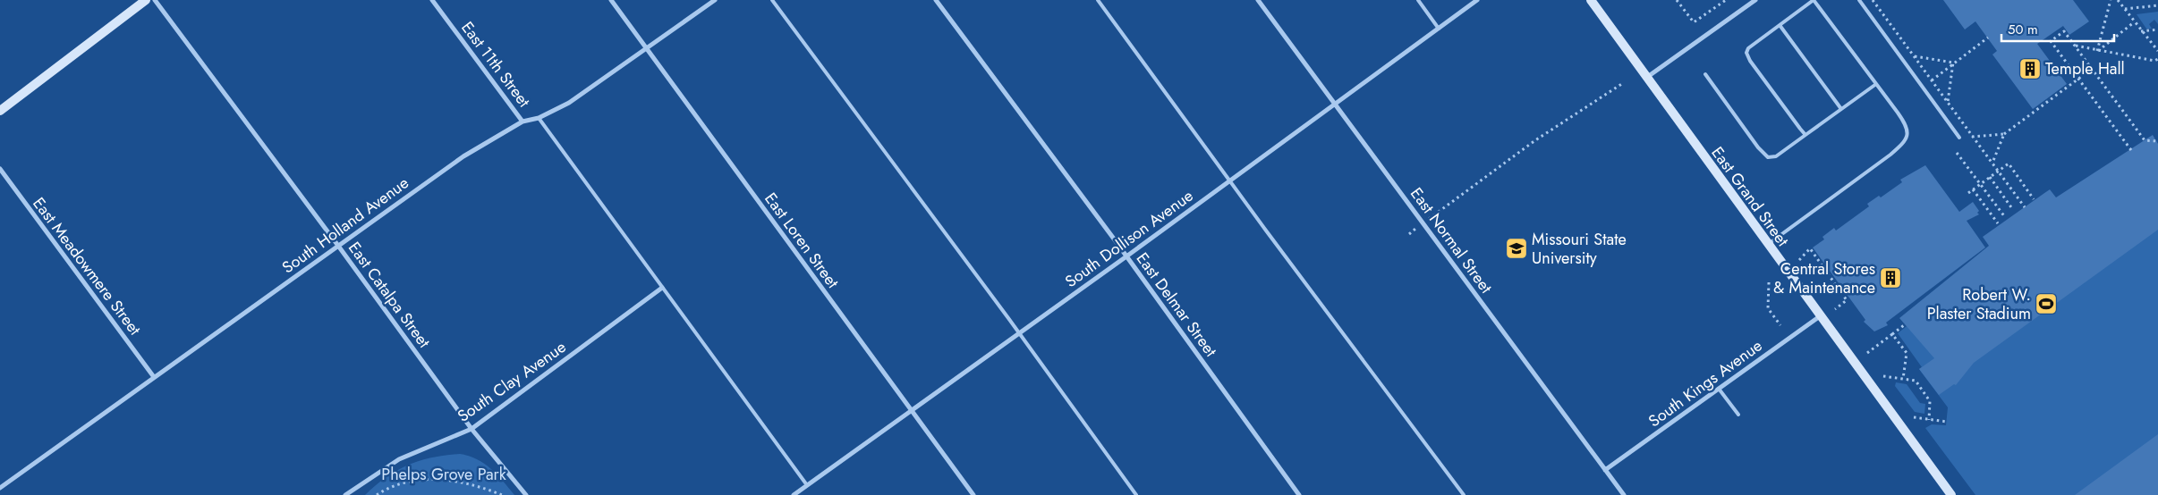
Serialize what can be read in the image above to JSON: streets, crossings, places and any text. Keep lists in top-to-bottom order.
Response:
{
  "streets": {
    "main road": ["East Grand Street"],
    "street": [
      "East 11th Street",
      "South Holland Avenue",
      "South Dollison Avenue",
      "East Loren Street",
      "East Normal Street",
      "East Meadowmere Street",
      "East Catalpa Street",
      "East Delmar Street",
      "South Clay Avenue",
      "South Kings Avenue"
    ]
  },
  "crossings": [
    ["East 11th Street", "South Holland Avenue"],
    ["East Grand Street", "South Kings Avenue"],
    ["South Holland Avenue", "East Loren Street"],
    ["South Holland Avenue", "East Meadowmere Street"],
    ["South Holland Avenue", "East Catalpa Street"],
    ["South Dollison Avenue", "East Loren Street"],
    ["South Dollison Avenue", "East Normal Street"],
    ["South Dollison Avenue", "East Delmar Street"],
    ["East Normal Street", "South Kings Avenue"],
    ["East Catalpa Street", "South Clay Avenue"]
  ],
  "parks": ["Phelps Grove Park"],
  "places": {
    "building": ["Temple Hall", "Central Stores & Maintenance"],
    "school or university": ["Missouri State University"],
    "sports": ["Robert W. Plaster Stadium"]
  },
  "scale_bar": "50 m"
}
